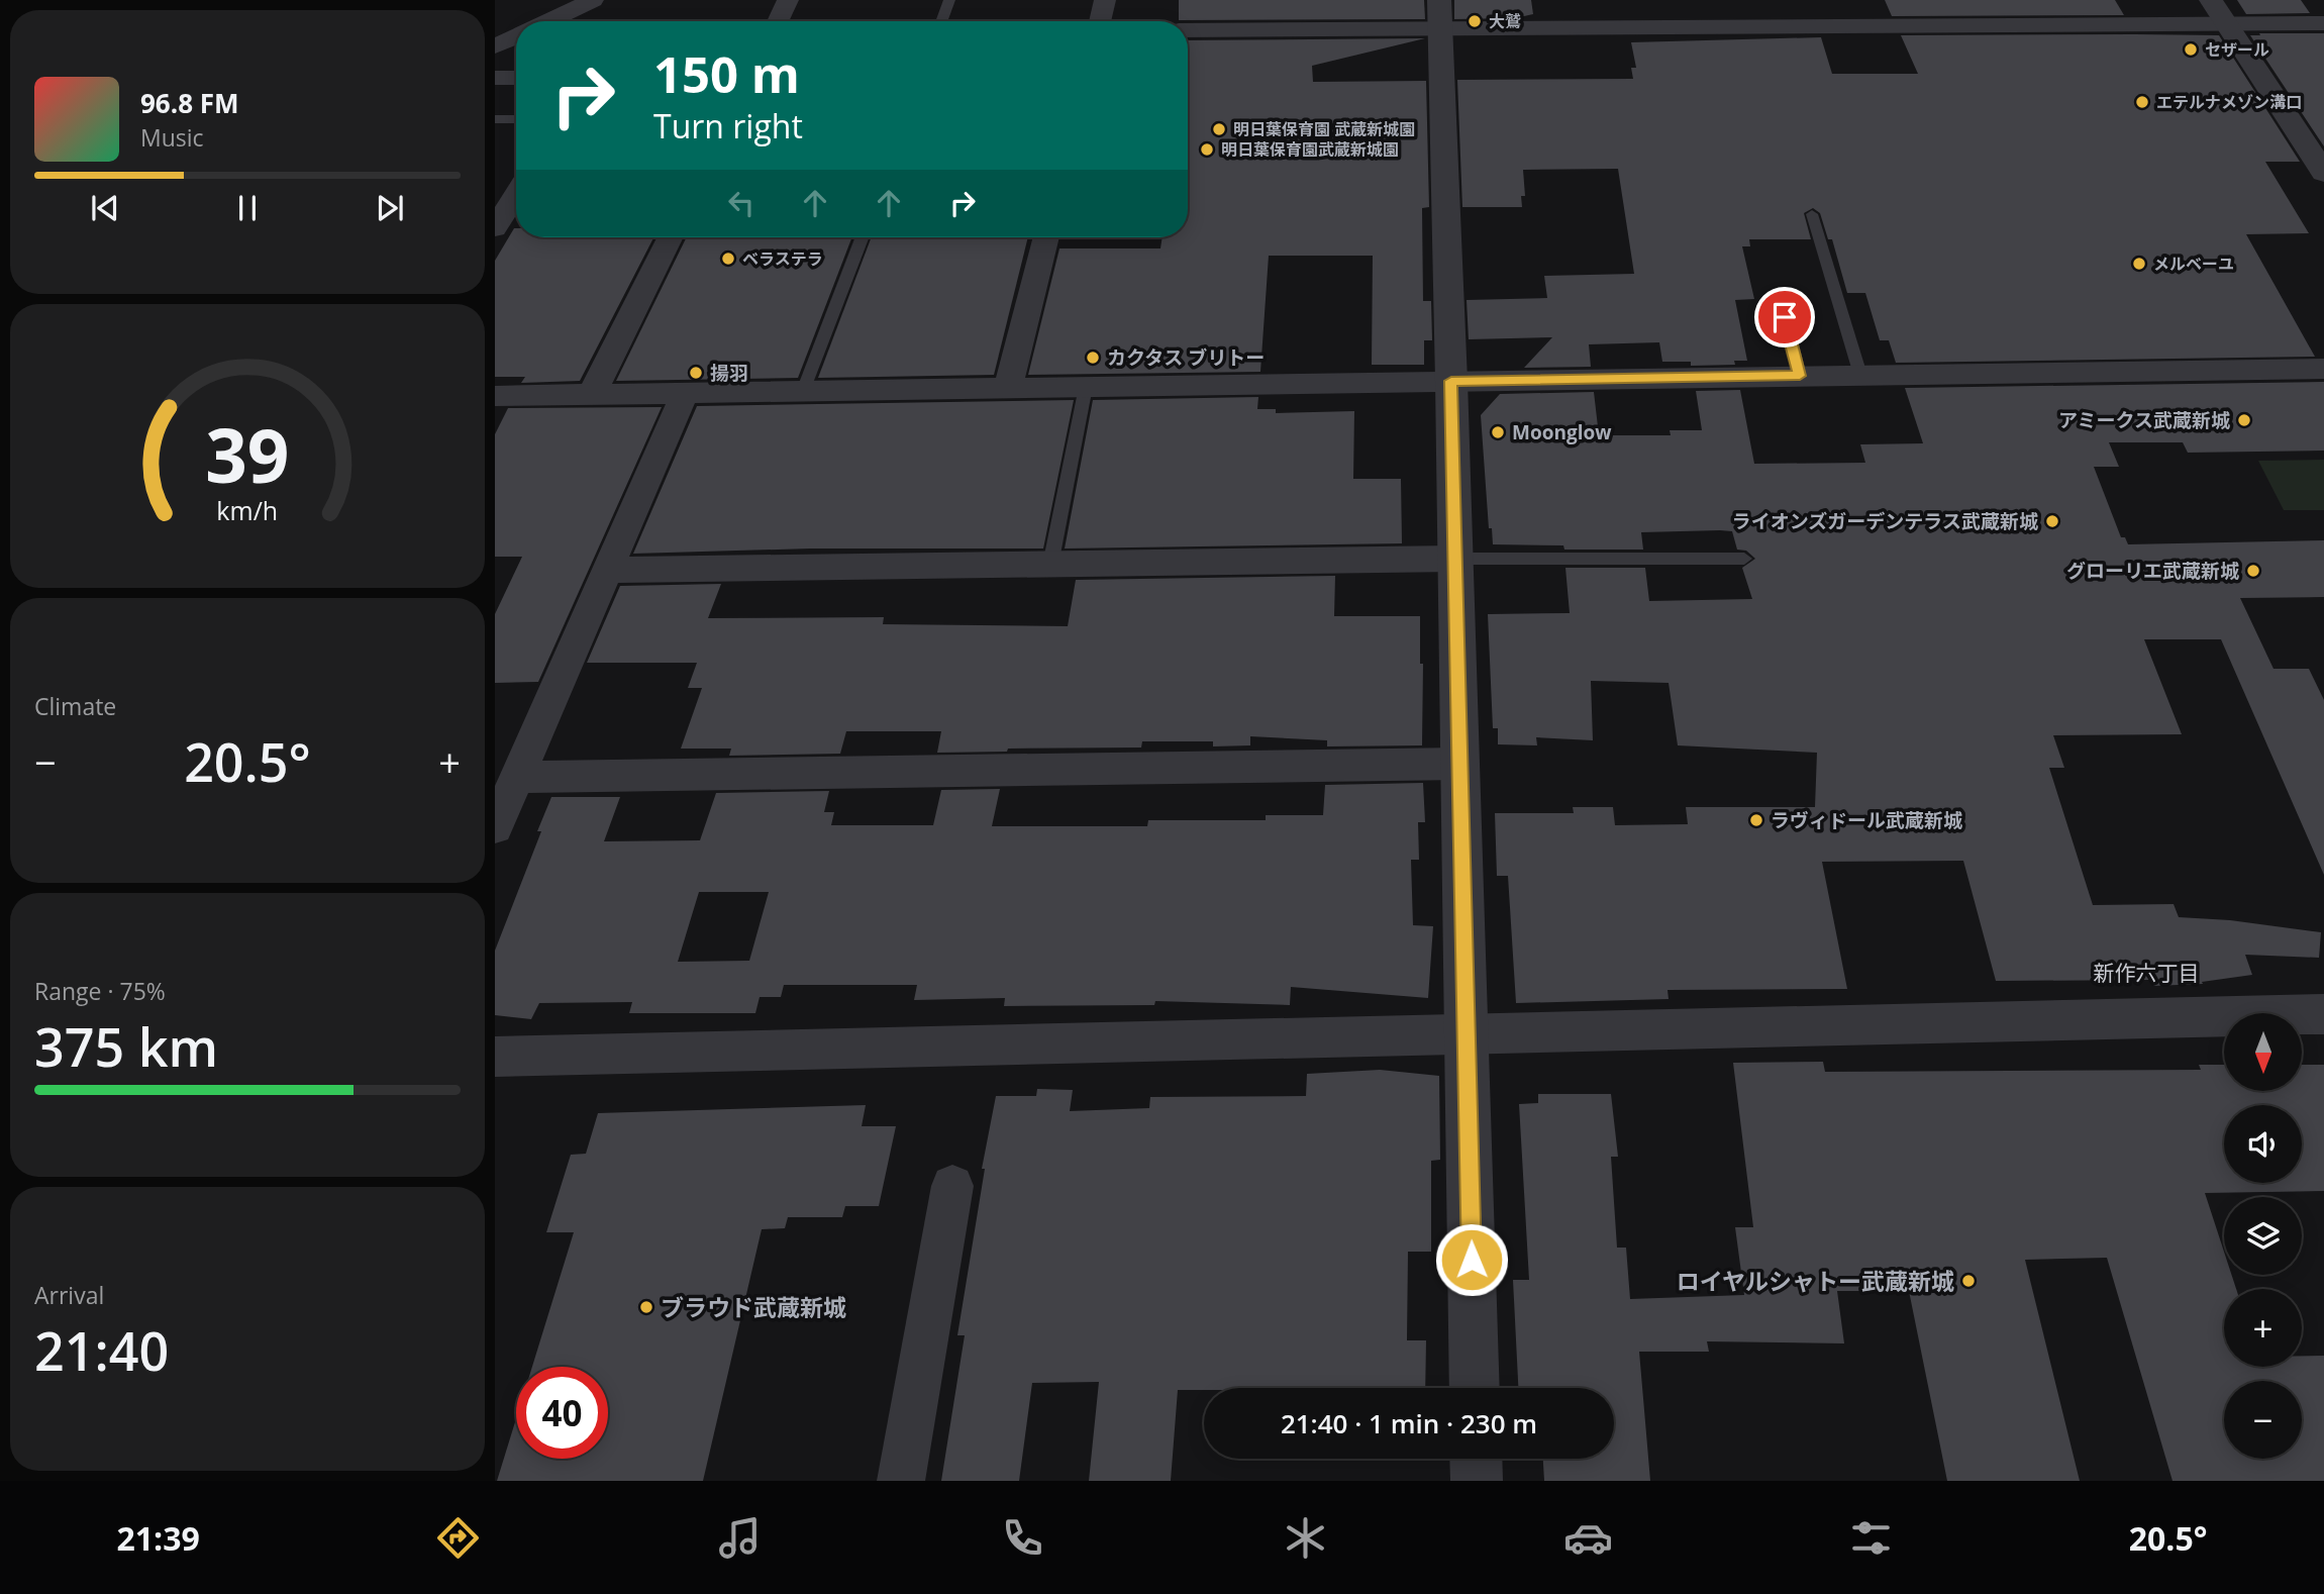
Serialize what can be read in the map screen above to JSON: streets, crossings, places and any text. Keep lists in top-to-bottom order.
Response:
{
  "districts": ["新作六丁目"],
  "places": [
    "大鷲",
    "セザール",
    "エテルナメゾン溝口",
    "明日葉保育園 武蔵新城園",
    "明日葉保育園武蔵新城園",
    "ベラステラ",
    "メルベーユ",
    "カクタス ブリトー",
    "揚羽",
    "アミークス武蔵新城",
    "Moonglow",
    "ライオンズガーデンテラス武蔵新城",
    "グローリエ武蔵新城",
    "ラヴィドール武蔵新城",
    "ロイヤルシャトー武蔵新城",
    "ブラウド武蔵新城"
  ],
  "north": "bottom",
  "page": {
    "turn": ["150 m", "Turn right"],
    "song": ["96.8 FM", "Music"],
    "tile": [
      "Climate",
      ["Range · 75%", "375 km"],
      ["Arrival", "21:40"]
    ],
    "heat": ["−", "20.5°", "+"],
    "map_buttons": ["+", "−"],
    "limit": "40",
    "trip": "21:40 · 1 min · 230 m",
    "tabs": ["21:39", "20.5°"],
    "gauge": ["39", "km/h"]
  }
}
